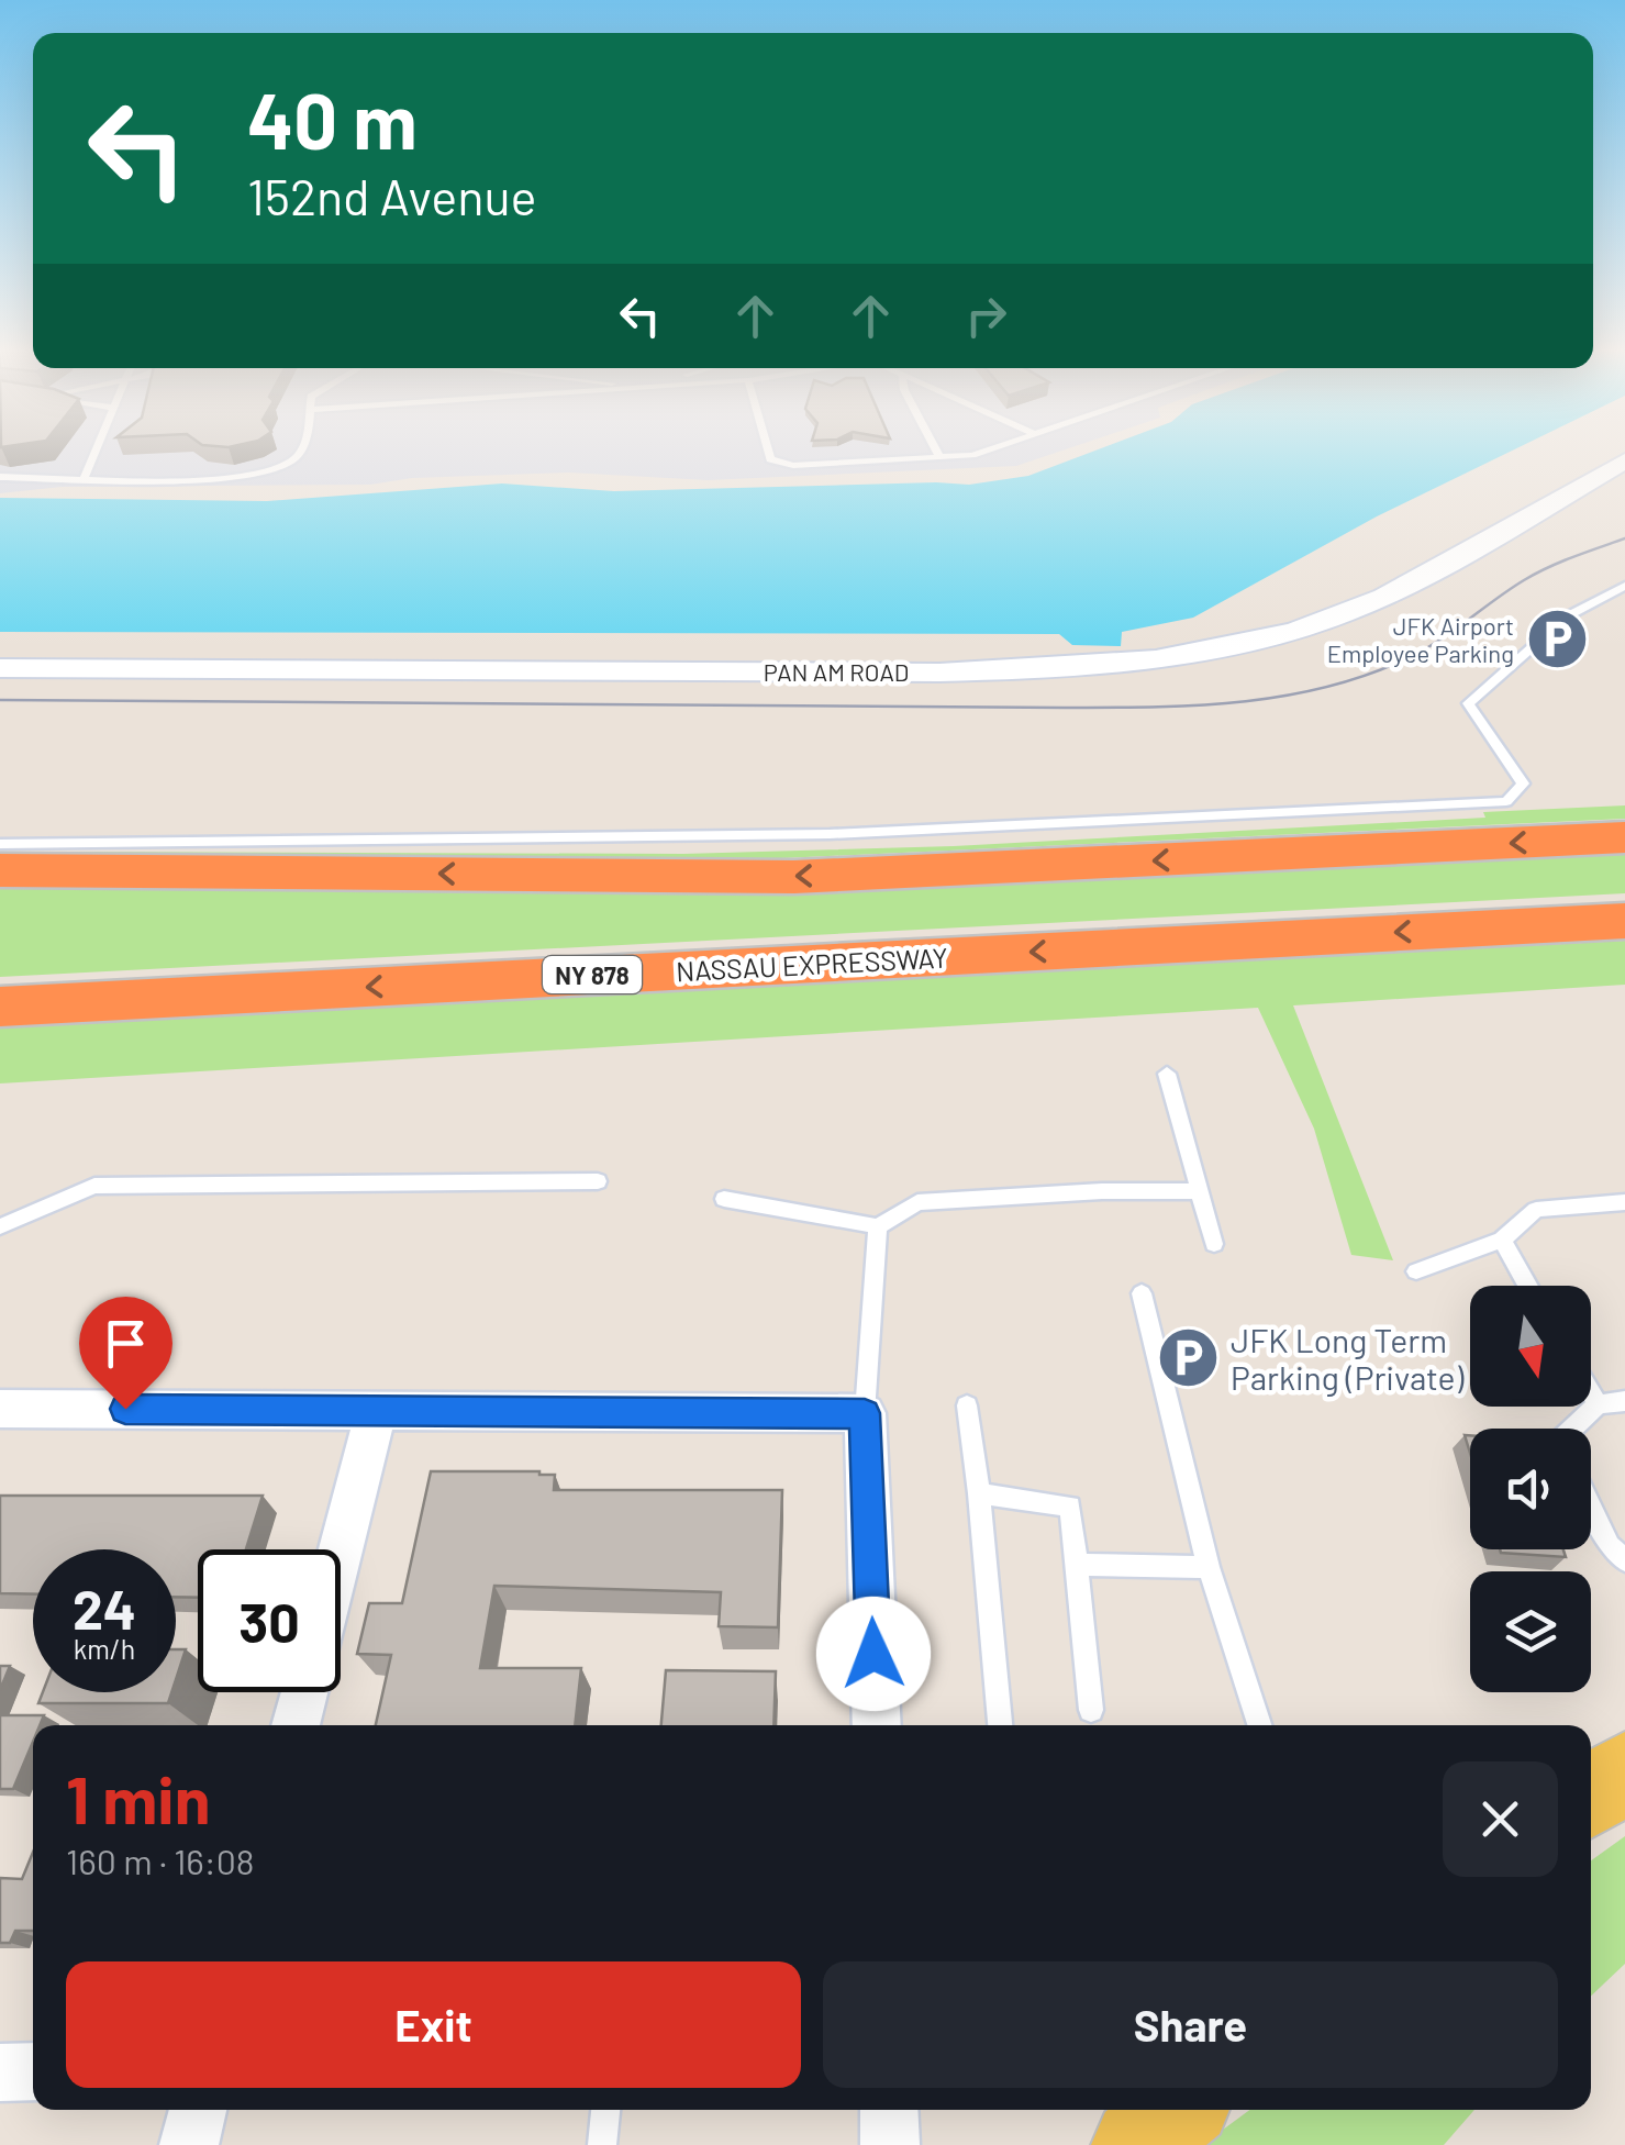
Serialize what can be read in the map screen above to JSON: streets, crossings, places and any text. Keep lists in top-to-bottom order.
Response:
{
  "streets": {
    "highway": ["NASSAU EXPRESSWAY", "NY 878"],
    "street": ["PAN AM ROAD"]
  },
  "places": {
    "parking": ["JFK Airport Employee Parking", "JFK Long Term Parking (Private)"]
  },
  "north": "bottom",
  "page": {
    "turn": ["40 m", "152nd Avenue"],
    "speed": "24 km/h",
    "limit": "30",
    "heading": ["1 min", "160 m · 16:08"],
    "buttons": ["Exit", "Share"]
  }
}
